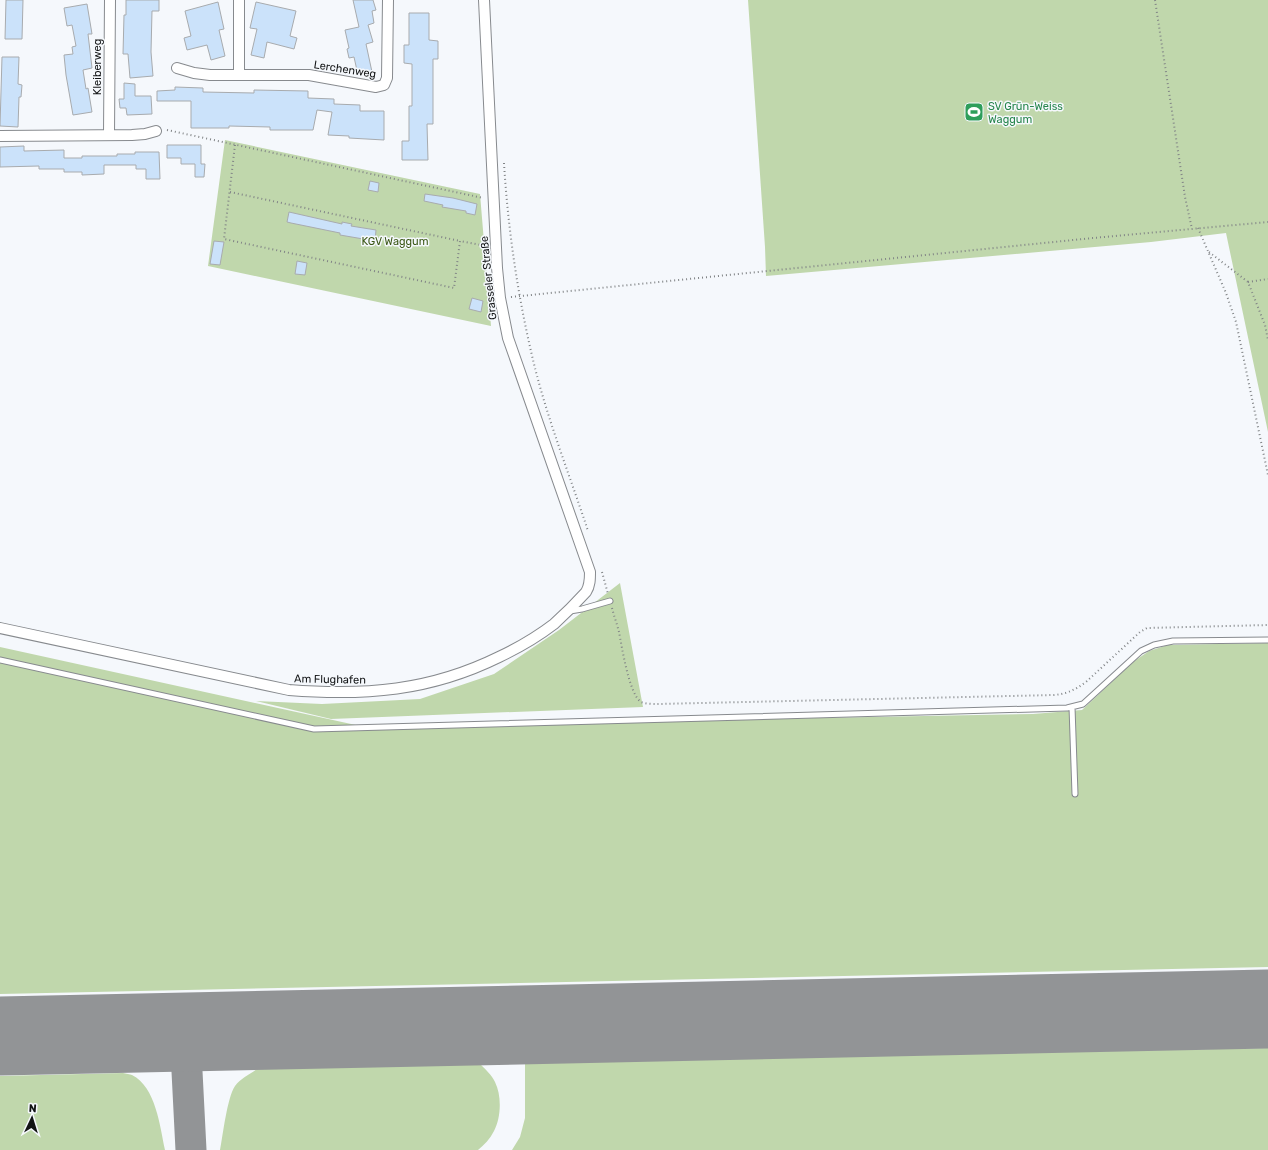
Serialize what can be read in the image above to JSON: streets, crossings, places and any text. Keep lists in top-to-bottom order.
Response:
{
  "streets": {
    "street": [
      "Kleiberweg",
      "Lerchenweg",
      "Grasseler Straße",
      "Am Flughafen"
    ]
  },
  "crossings": [
    ["Grasseler Straße", "Am Flughafen"]
  ],
  "parks": ["KGV Waggum"],
  "places": {
    "sports": ["SV Grün-Weiss Waggum"]
  },
  "north": "top"
}
